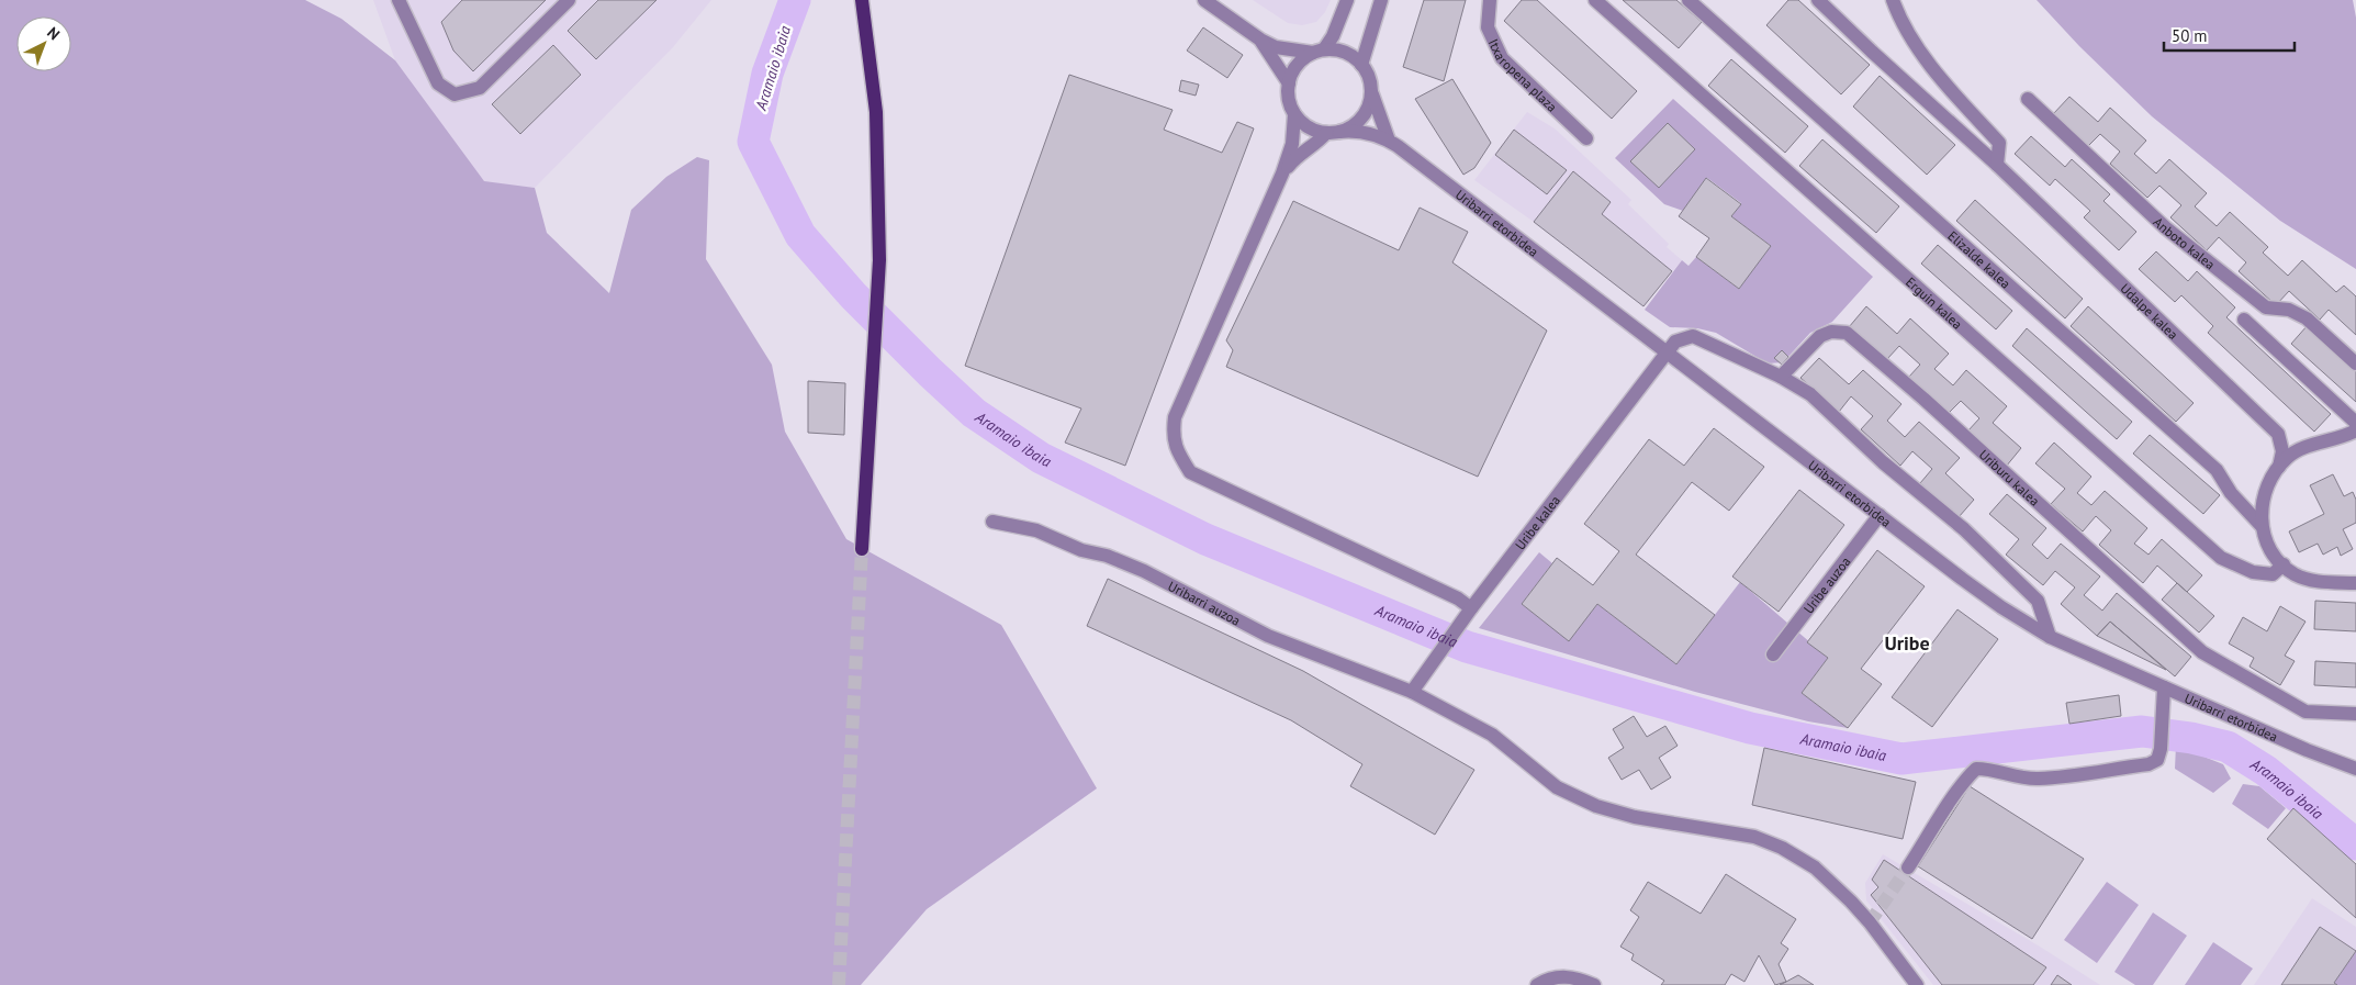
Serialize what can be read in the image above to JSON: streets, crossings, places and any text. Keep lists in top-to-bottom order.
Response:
{
  "streets": {
    "street": [
      "Itxaropena plaza",
      "Uribarri etorbidea",
      "Anboto kalea",
      "Elizalde kalea",
      "Erguin kalea",
      "Udalpe kalea",
      "Uriburu kalea",
      "Uribe kalea",
      "Uribe auzoa",
      "Uribarri auzoa"
    ]
  },
  "crossings": [
    ["Uribarri etorbidea", "Uribe kalea"],
    ["Uribarri etorbidea", "Uribe auzoa"],
    ["Elizalde kalea", "Erguin kalea"],
    ["Uribe kalea", "Uribarri auzoa"]
  ],
  "districts": ["Uribe"],
  "water": ["Aramaio ibaia"],
  "scale_bar": "50 m",
  "north": "top right"
}
